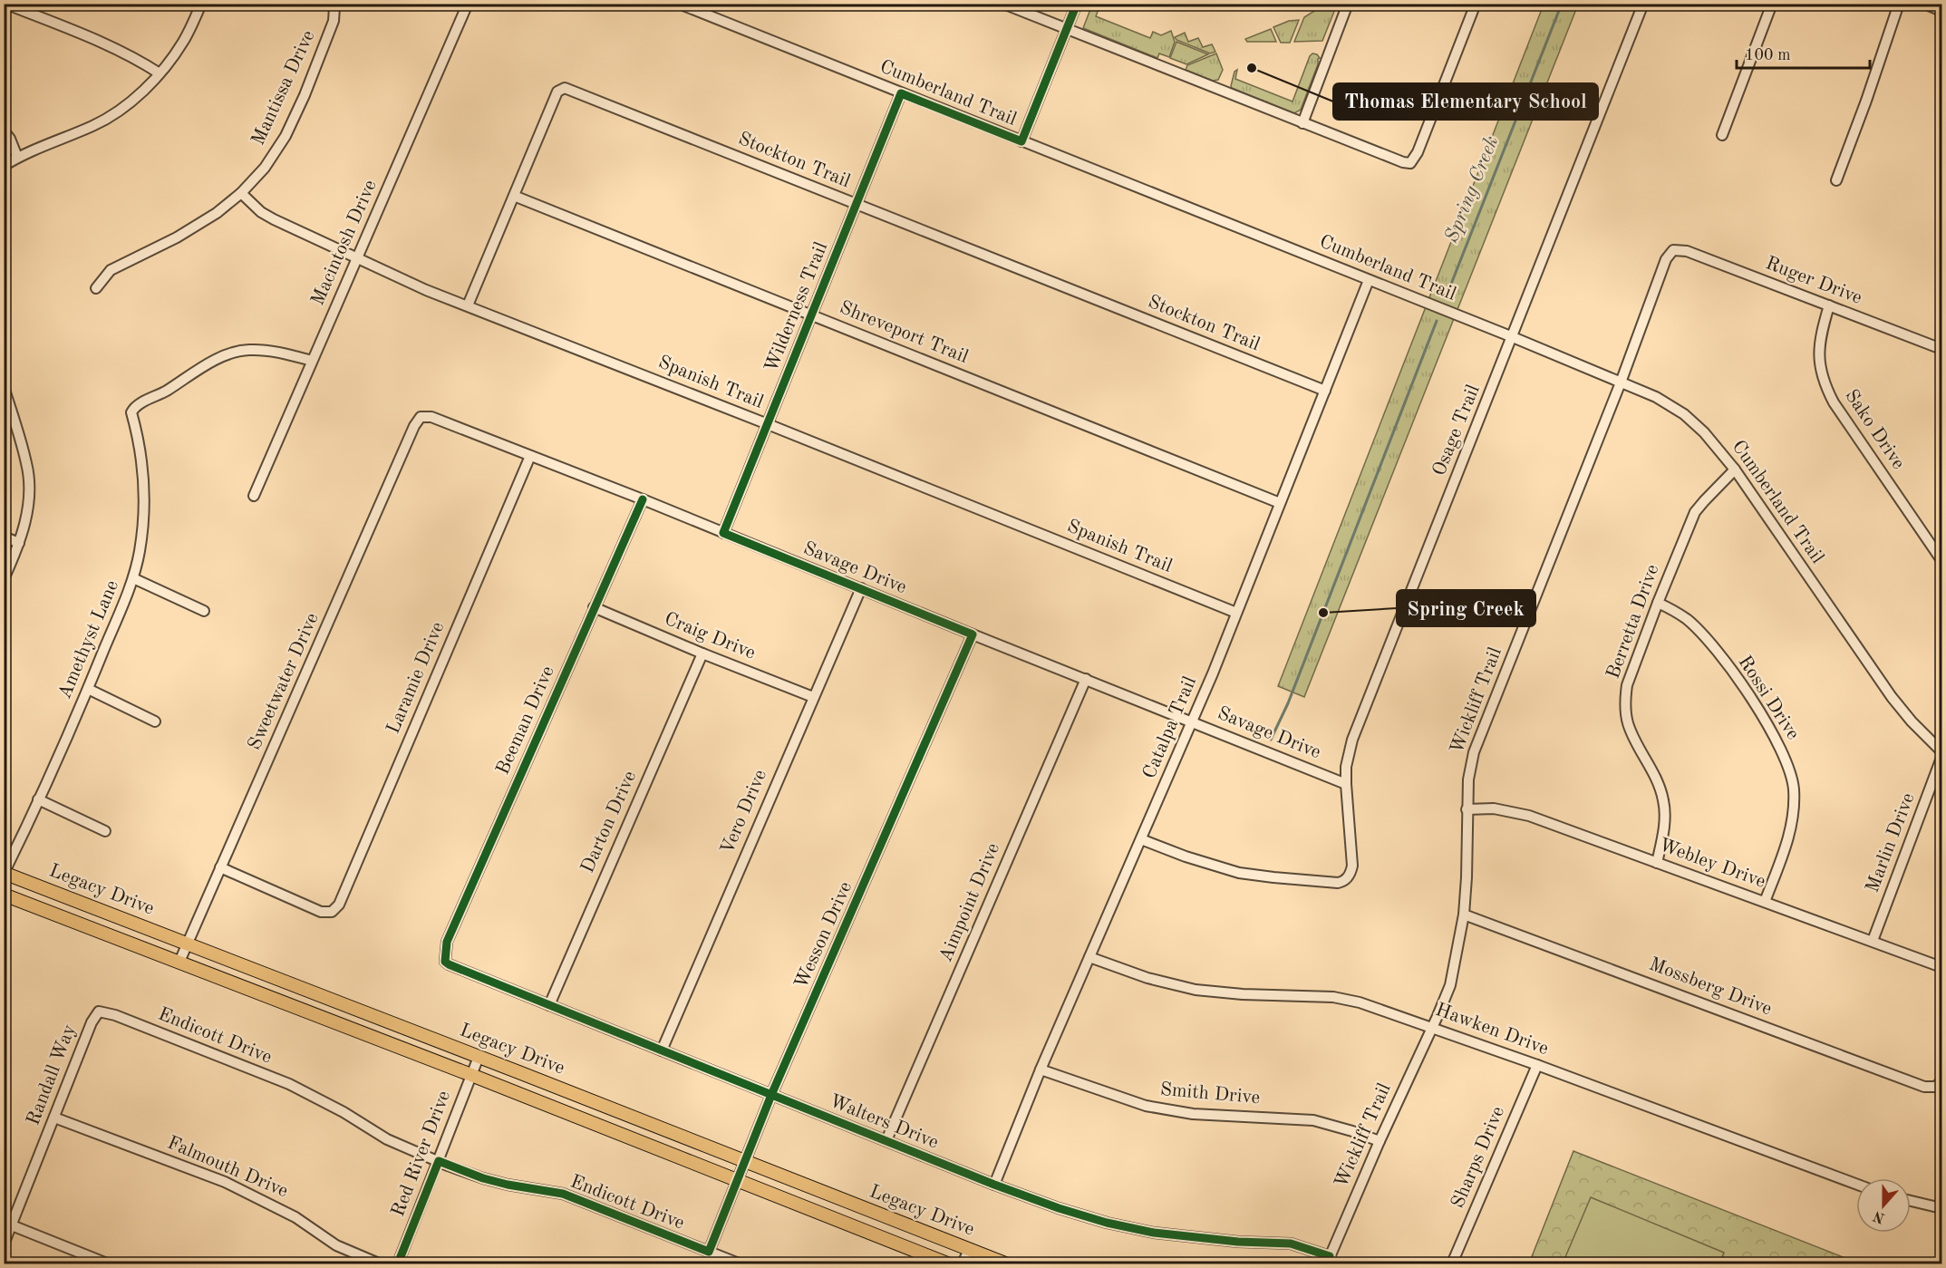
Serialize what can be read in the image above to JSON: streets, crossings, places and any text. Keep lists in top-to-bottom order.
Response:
{
  "streets": {
    "main road": ["Legacy Drive"],
    "street": [
      "Mantissa Drive",
      "Cumberland Trail",
      "Stockton Trail",
      "Macintosh Drive",
      "Ruger Drive",
      "Wilderness Trail",
      "Shreveport Trail",
      "Spanish Trail",
      "Sako Drive",
      "Osage Trail",
      "Savage Drive",
      "Berretta Drive",
      "Craig Drive",
      "Amethyst Lane",
      "Laramie Drive",
      "Sweetwater Drive",
      "Rossi Drive",
      "Wickliff Trail",
      "Beeman Drive",
      "Catalpa Trail",
      "Vero Drive",
      "Darton Drive",
      "Marlin Drive",
      "Webley Drive",
      "Aimpoint Drive",
      "Wesson Drive",
      "Mossberg Drive",
      "Hawken Drive",
      "Endicott Drive",
      "Randall Way",
      "Smith Drive",
      "Walters Drive",
      "Red River Drive",
      "Sharps Drive",
      "Falmouth Drive"
    ]
  },
  "crossings": [
    ["Mantissa Drive", "Spanish Trail"],
    ["Cumberland Trail", "Wilderness Trail"],
    ["Cumberland Trail", "Osage Trail"],
    ["Cumberland Trail", "Berretta Drive"],
    ["Cumberland Trail", "Wickliff Trail"],
    ["Cumberland Trail", "Catalpa Trail"],
    ["Stockton Trail", "Wilderness Trail"],
    ["Stockton Trail", "Shreveport Trail"],
    ["Stockton Trail", "Spanish Trail"],
    ["Stockton Trail", "Catalpa Trail"],
    ["Macintosh Drive", "Spanish Trail"],
    ["Macintosh Drive", "Amethyst Lane"],
    ["Ruger Drive", "Sako Drive"],
    ["Ruger Drive", "Wickliff Trail"],
    ["Wilderness Trail", "Shreveport Trail"],
    ["Wilderness Trail", "Spanish Trail"],
    ["Wilderness Trail", "Savage Drive"],
    ["Shreveport Trail", "Catalpa Trail"],
    ["Spanish Trail", "Catalpa Trail"],
    ["Osage Trail", "Savage Drive"],
    ["Osage Trail", "Catalpa Trail"],
    ["Savage Drive", "Laramie Drive"],
    ["Savage Drive", "Sweetwater Drive"],
    ["Savage Drive", "Beeman Drive"],
    ["Savage Drive", "Catalpa Trail"],
    ["Savage Drive", "Vero Drive"],
    ["Savage Drive", "Aimpoint Drive"],
    ["Savage Drive", "Wesson Drive"],
    ["Berretta Drive", "Rossi Drive"],
    ["Berretta Drive", "Webley Drive"],
    ["Craig Drive", "Beeman Drive"],
    ["Craig Drive", "Vero Drive"],
    ["Craig Drive", "Darton Drive"],
    ["Amethyst Lane", "Legacy Drive"],
    ["Laramie Drive", "Sweetwater Drive"],
    ["Sweetwater Drive", "Legacy Drive"],
    ["Rossi Drive", "Webley Drive"],
    ["Wickliff Trail", "Webley Drive"],
    ["Wickliff Trail", "Mossberg Drive"],
    ["Wickliff Trail", "Hawken Drive"],
    ["Wickliff Trail", "Smith Drive"],
    ["Wickliff Trail", "Walters Drive"],
    ["Beeman Drive", "Walters Drive"],
    ["Catalpa Trail", "Hawken Drive"],
    ["Catalpa Trail", "Smith Drive"],
    ["Catalpa Trail", "Walters Drive"],
    ["Vero Drive", "Walters Drive"],
    ["Darton Drive", "Walters Drive"],
    ["Marlin Drive", "Webley Drive"],
    ["Legacy Drive", "Wesson Drive"],
    ["Legacy Drive", "Red River Drive"],
    ["Aimpoint Drive", "Walters Drive"],
    ["Wesson Drive", "Endicott Drive"],
    ["Wesson Drive", "Walters Drive"],
    ["Hawken Drive", "Sharps Drive"],
    ["Endicott Drive", "Randall Way"],
    ["Endicott Drive", "Red River Drive"],
    ["Randall Way", "Falmouth Drive"]
  ],
  "water": ["Spring Creek"],
  "places": ["Thomas Elementary School", "Spring Creek"],
  "scale_bar": "100 m",
  "north": "bottom"
}
